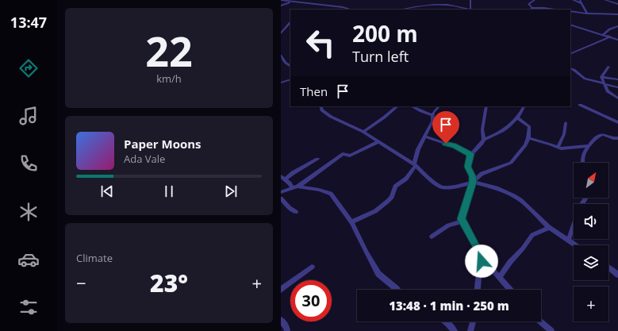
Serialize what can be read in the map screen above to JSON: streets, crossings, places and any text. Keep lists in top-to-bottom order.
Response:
{
  "north": "top right",
  "page": {
    "tabs": "13:47",
    "tile": [
      ["22", "km/h"],
      "Climate"
    ],
    "turn": ["200 m", "Turn left"],
    "then": "Then",
    "song": ["Paper Moons", "Ada Vale"],
    "map_buttons": "+",
    "heat": ["−", "23°", "+"],
    "limit": "30",
    "trip": "13:48 · 1 min · 250 m"
  }
}
